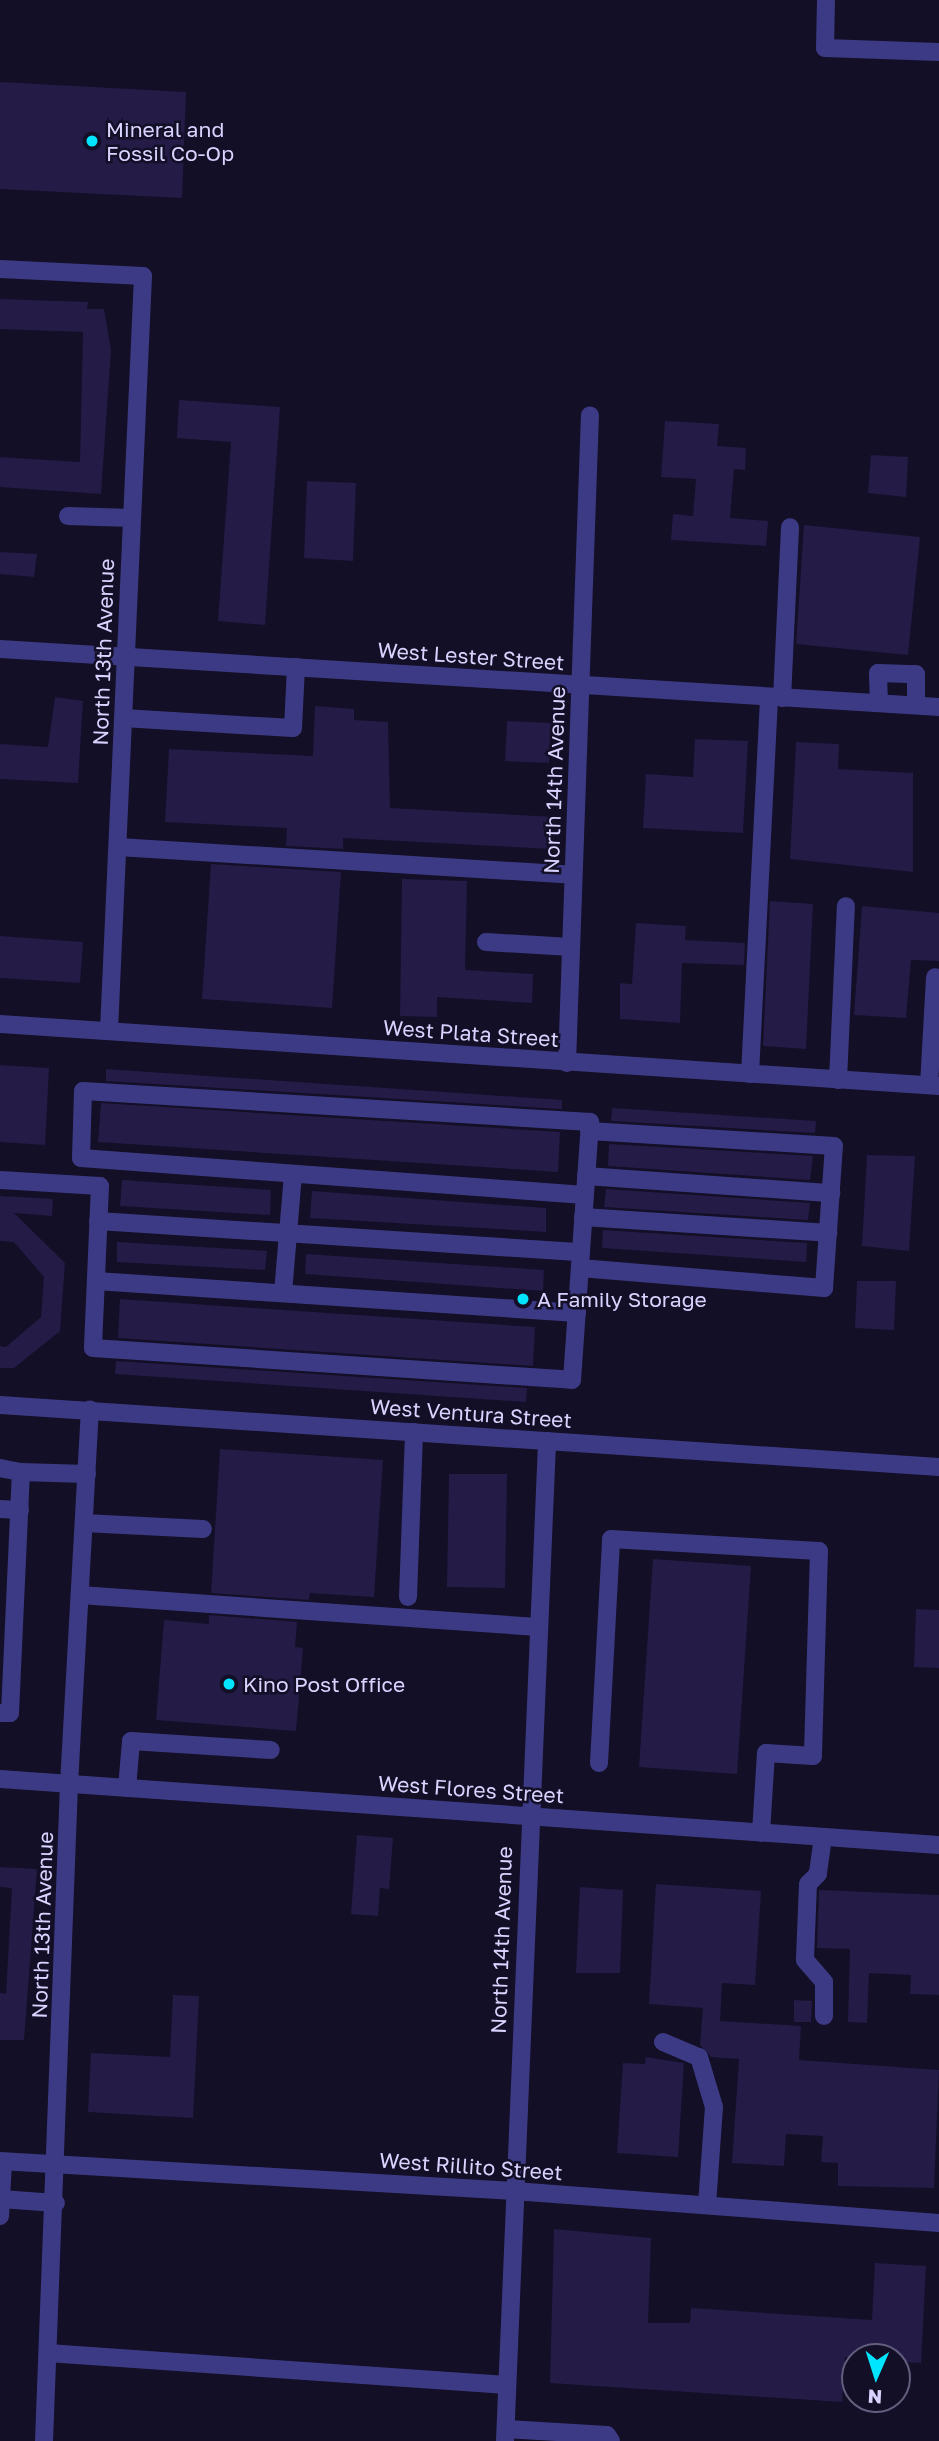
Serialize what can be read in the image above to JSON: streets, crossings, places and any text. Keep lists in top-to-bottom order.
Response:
{
  "streets": {
    "street": [
      "North 13th Avenue",
      "West Lester Street",
      "North 14th Avenue",
      "West Plata Street",
      "West Ventura Street",
      "West Flores Street",
      "West Rillito Street"
    ]
  },
  "crossings": [
    ["North 13th Avenue", "West Lester Street"],
    ["North 13th Avenue", "West Plata Street"],
    ["North 13th Avenue", "West Ventura Street"],
    ["North 13th Avenue", "West Flores Street"],
    ["North 13th Avenue", "West Rillito Street"],
    ["West Lester Street", "North 14th Avenue"],
    ["North 14th Avenue", "West Plata Street"],
    ["North 14th Avenue", "West Ventura Street"],
    ["North 14th Avenue", "West Flores Street"],
    ["North 14th Avenue", "West Rillito Street"]
  ],
  "places": ["Mineral and Fossil Co-Op", "A Family Storage", "Kino Post Office"],
  "north": "bottom"
}
